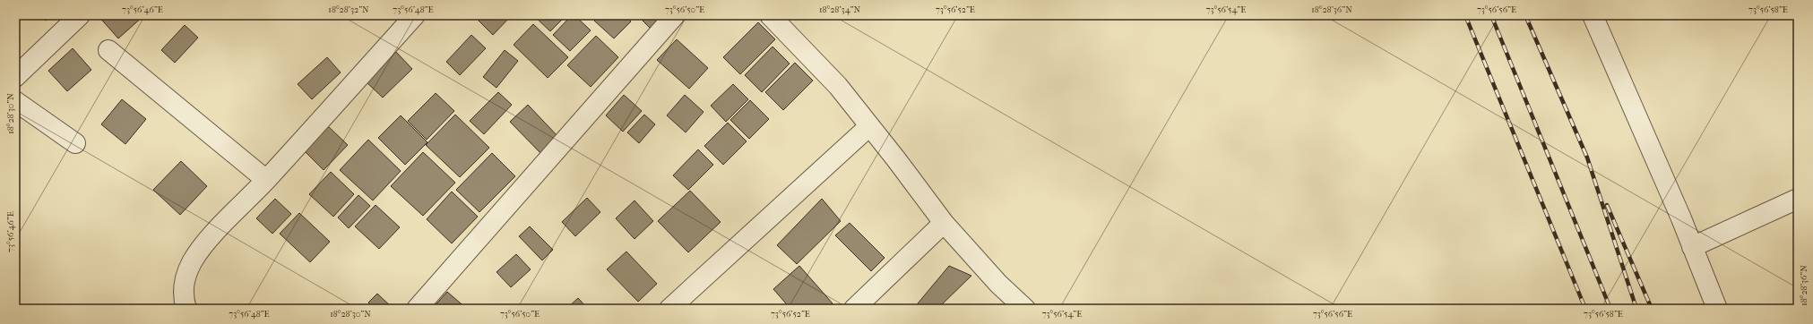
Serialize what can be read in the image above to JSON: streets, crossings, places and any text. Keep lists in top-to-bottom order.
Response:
{
  "coordinates": [
    "73°56'46\"E",
    "18°28'32\"N",
    "73°56'48\"E",
    "73°56'50\"E",
    "18°28'34\"N",
    "73°56'52\"E",
    "73°56'54\"E",
    "18°28'36\"N",
    "73°56'56\"E",
    "73°56'58\"E",
    "18°28'30\"N"
  ]
}
